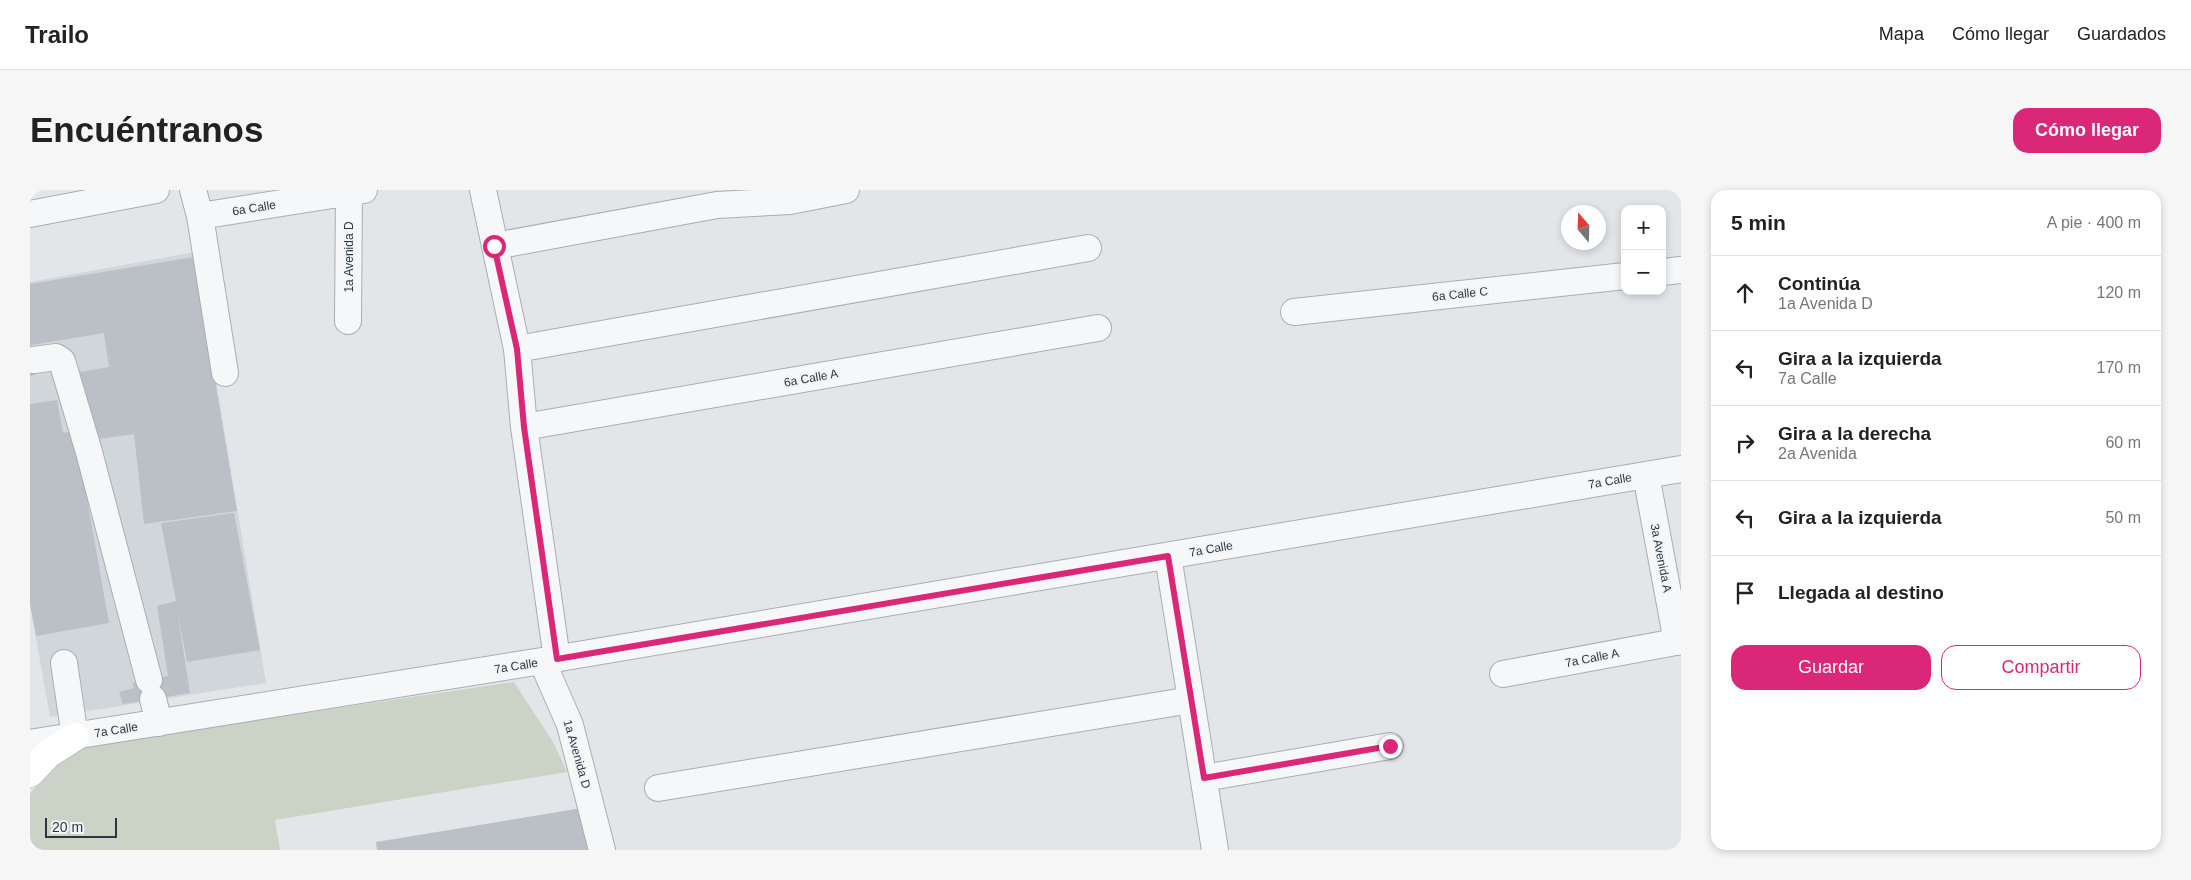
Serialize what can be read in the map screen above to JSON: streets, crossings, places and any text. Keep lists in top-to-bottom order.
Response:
{
  "streets": {
    "street": [
      "6a Calle",
      "1a Avenida D",
      "6a Calle C",
      "6a Calle A",
      "7a Calle",
      "3a Avenida A",
      "7a Calle A"
    ]
  },
  "crossings": [
    ["6a Calle", "1a Avenida D"],
    ["1a Avenida D", "6a Calle A"],
    ["1a Avenida D", "7a Calle"],
    ["7a Calle", "3a Avenida A"],
    ["3a Avenida A", "7a Calle A"]
  ],
  "scale_bar": "20 m",
  "north": "top",
  "page": {
    "header": "Trailo",
    "nav": ["Mapa", "Cómo llegar", "Guardados"],
    "buttons": [
      "Cómo llegar",
      ["Guardar", "Compartir"]
    ],
    "title": "Encuéntranos",
    "heading": ["5 min", "A pie · 400 m"],
    "map_buttons": ["+", "−"],
    "list": [
      ["Continúa", "1a Avenida D", "120 m"],
      ["Gira a la izquierda", "7a Calle", "170 m"],
      ["Gira a la derecha", "2a Avenida", "60 m"],
      ["Gira a la izquierda", "50 m"],
      "Llegada al destino"
    ],
    "scale": "20 m"
  }
}
